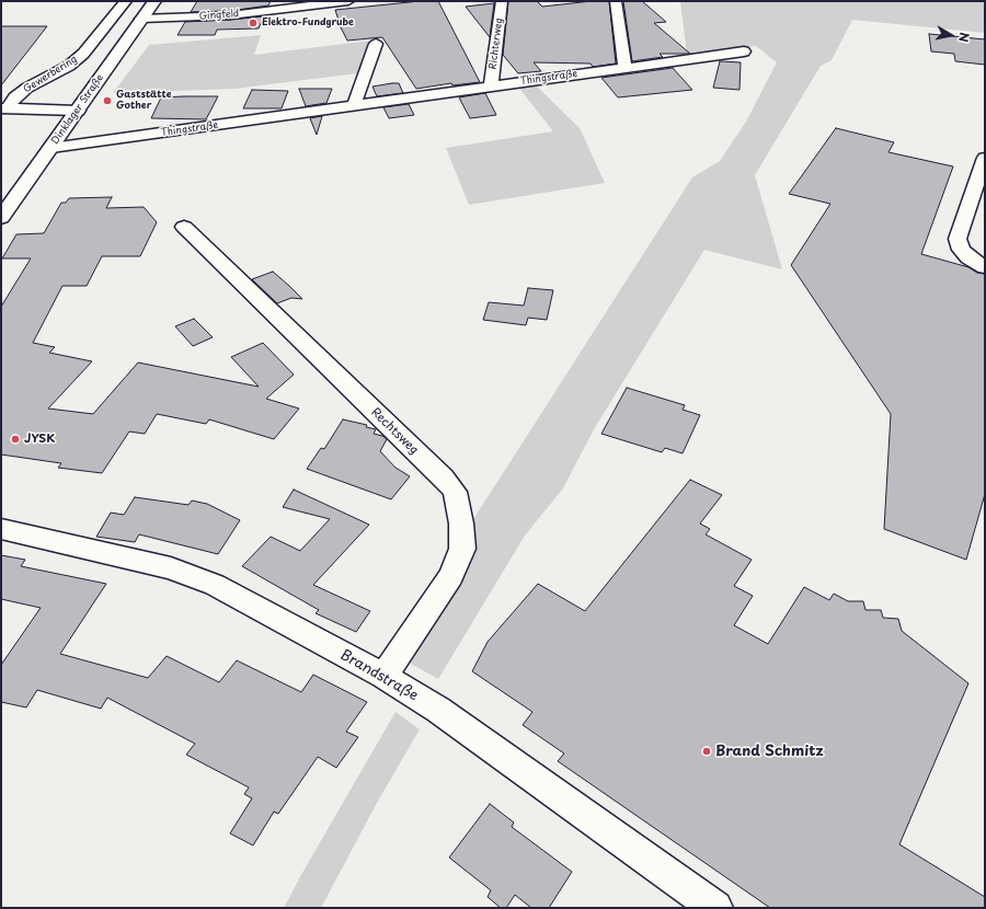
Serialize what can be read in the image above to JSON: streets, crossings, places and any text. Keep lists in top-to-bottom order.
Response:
{
  "streets": {
    "main road": ["Dinklager Straße"],
    "street": [
      "Gingfeld",
      "Richterweg",
      "Gewerbering",
      "Thingstraße",
      "Rechtsweg",
      "Brandstraße"
    ]
  },
  "crossings": [
    ["Gingfeld", "Dinklager Straße"],
    ["Richterweg", "Thingstraße"],
    ["Gewerbering", "Dinklager Straße"],
    ["Thingstraße", "Dinklager Straße"],
    ["Rechtsweg", "Brandstraße"]
  ],
  "places": [
    "Elektro-Fundgrube",
    "Gaststätte Gother",
    "JYSK",
    "Brand Schmitz"
  ],
  "north": "right"
}
